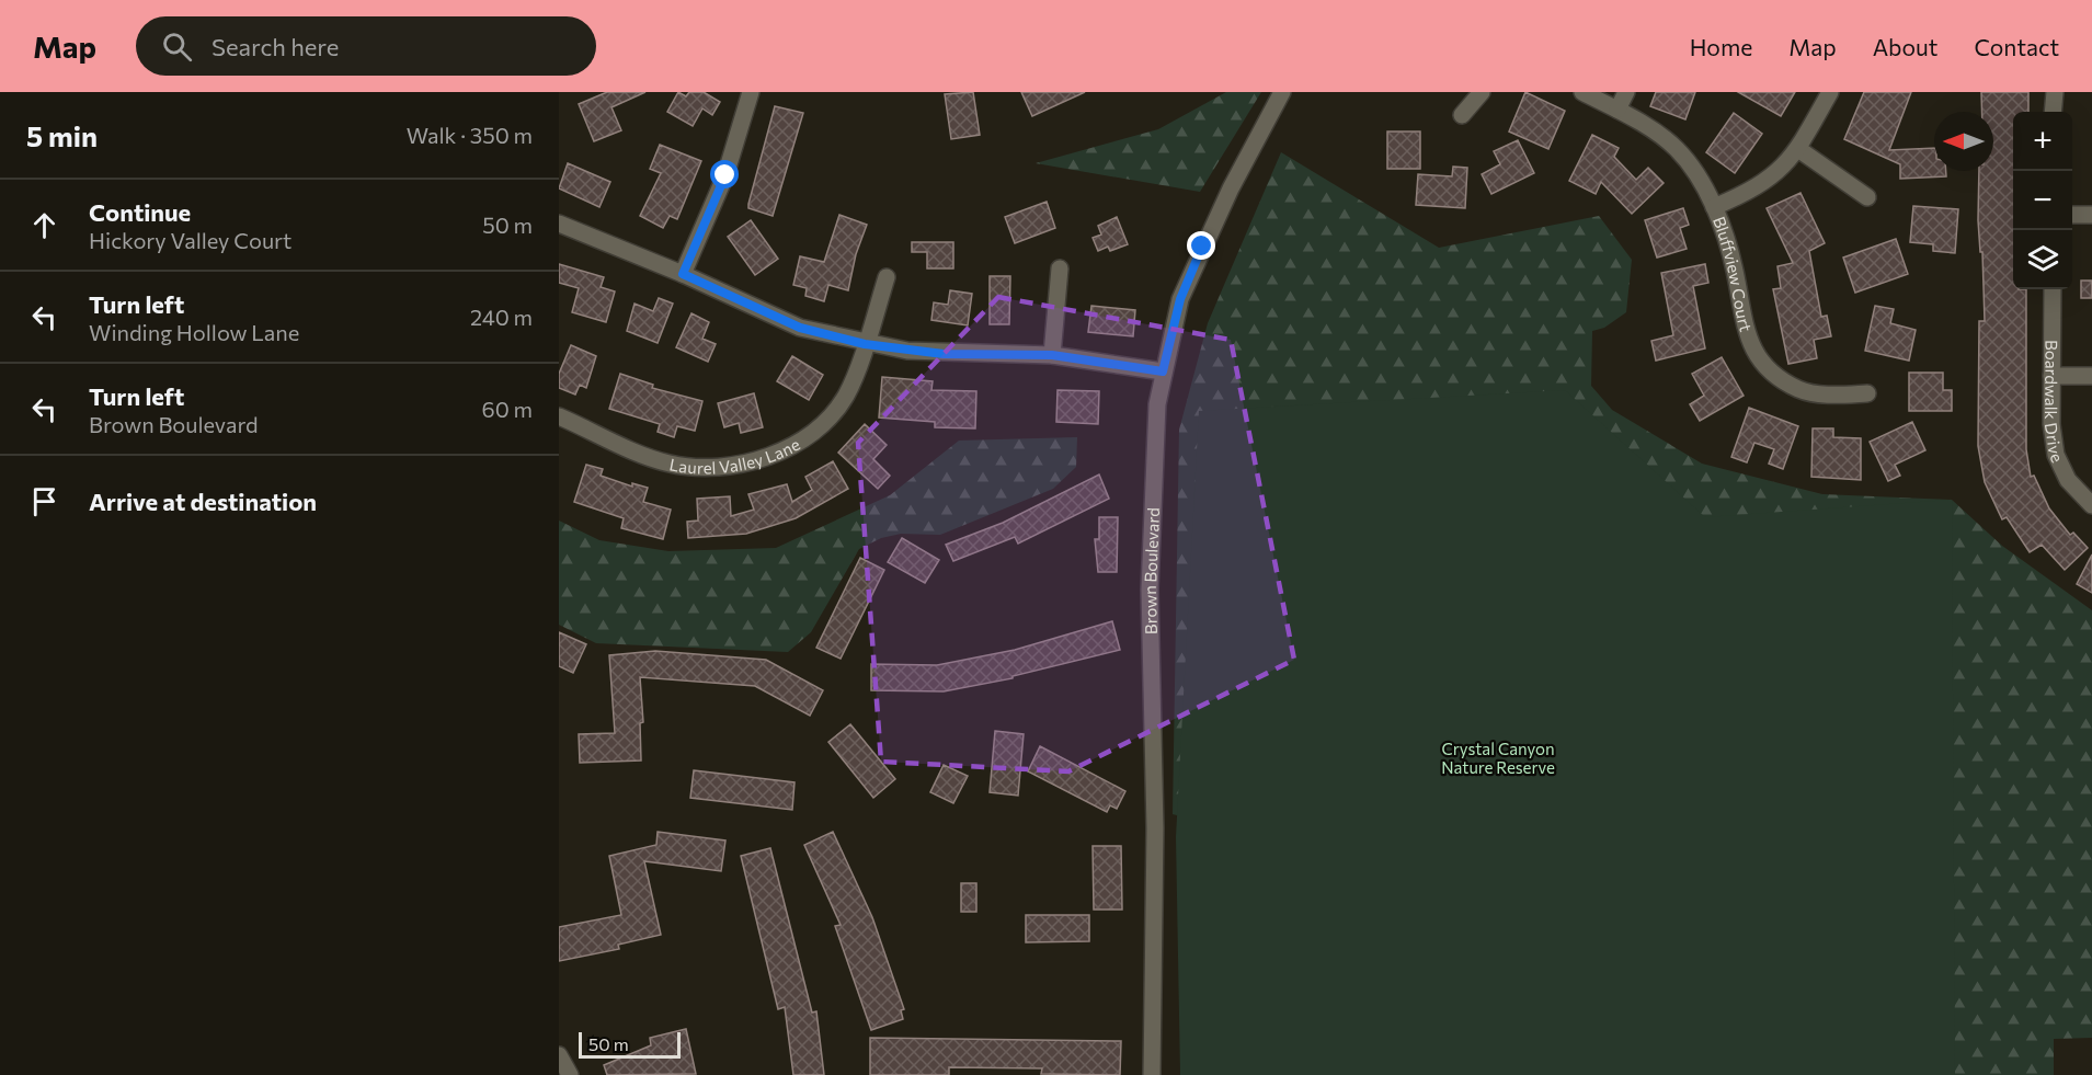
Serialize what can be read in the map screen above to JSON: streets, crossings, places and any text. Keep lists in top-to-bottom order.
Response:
{
  "streets": {
    "street": [
      "Bluffview Court",
      "Boardwalk Drive",
      "Laurel Valley Lane",
      "Brown Boulevard"
    ]
  },
  "parks": ["Crystal Canyon Nature Reserve"],
  "scale_bar": "50 m",
  "north": "left",
  "page": {
    "header": "Map",
    "search": "Search here",
    "nav": [
      "Home",
      "Map",
      "About",
      "Contact"
    ],
    "heading": ["5 min", "Walk · 350 m"],
    "map_buttons": ["+", "−"],
    "list": [
      ["Continue", "Hickory Valley Court", "50 m"],
      ["Turn left", "Winding Hollow Lane", "240 m"],
      ["Turn left", "Brown Boulevard", "60 m"],
      "Arrive at destination"
    ],
    "scale": "50 m"
  }
}
